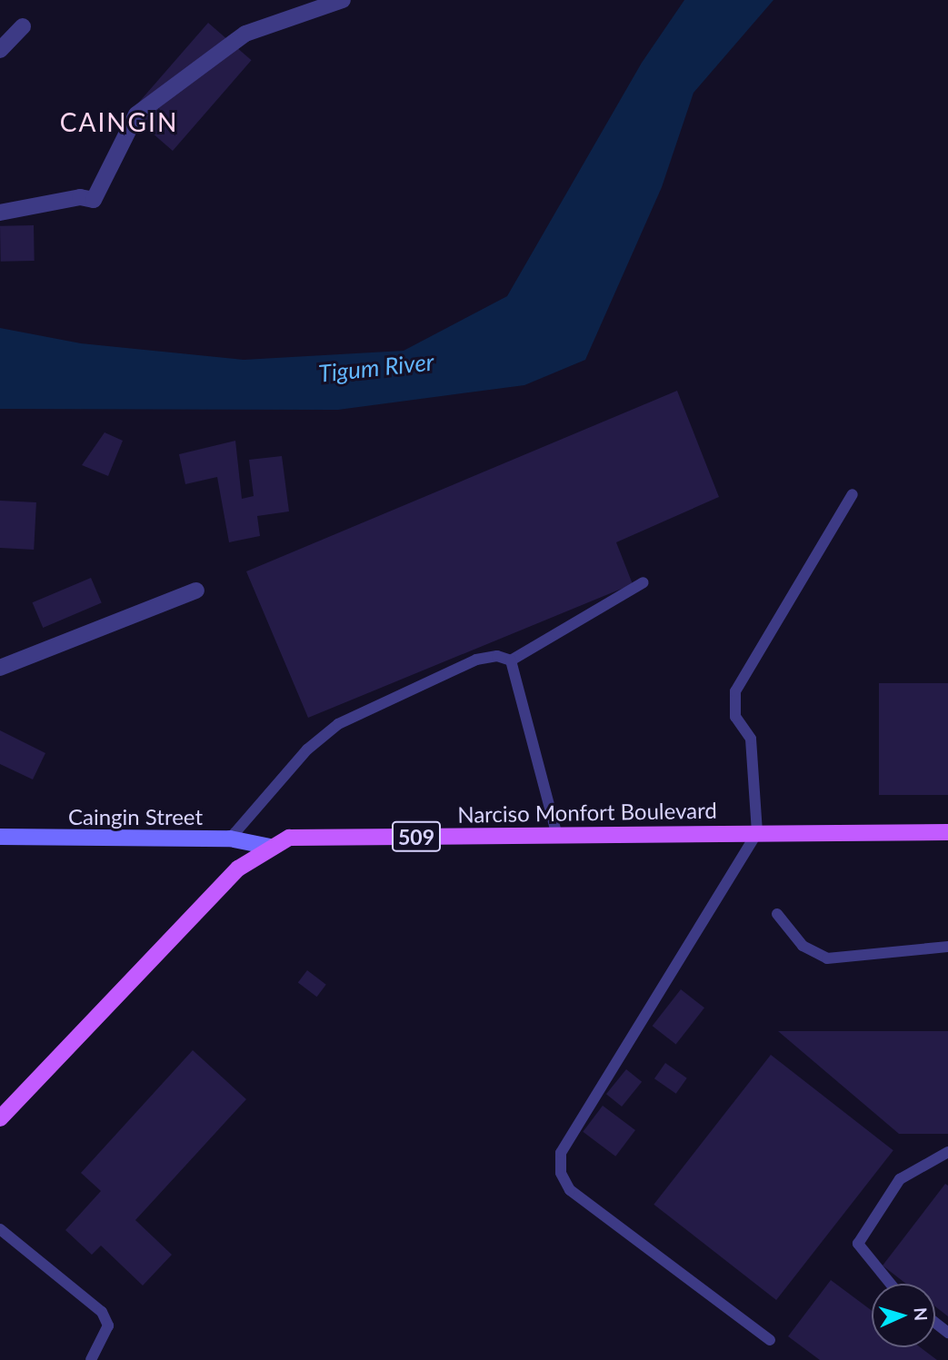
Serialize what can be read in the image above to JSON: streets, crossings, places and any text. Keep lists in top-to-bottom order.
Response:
{
  "streets": {
    "main road": ["Narciso Monfort Boulevard", "Caingin Street", "509"]
  },
  "crossings": [
    ["Narciso Monfort Boulevard", "Caingin Street"]
  ],
  "districts": ["CAINGIN"],
  "water": ["Tigum River"],
  "north": "right"
}
